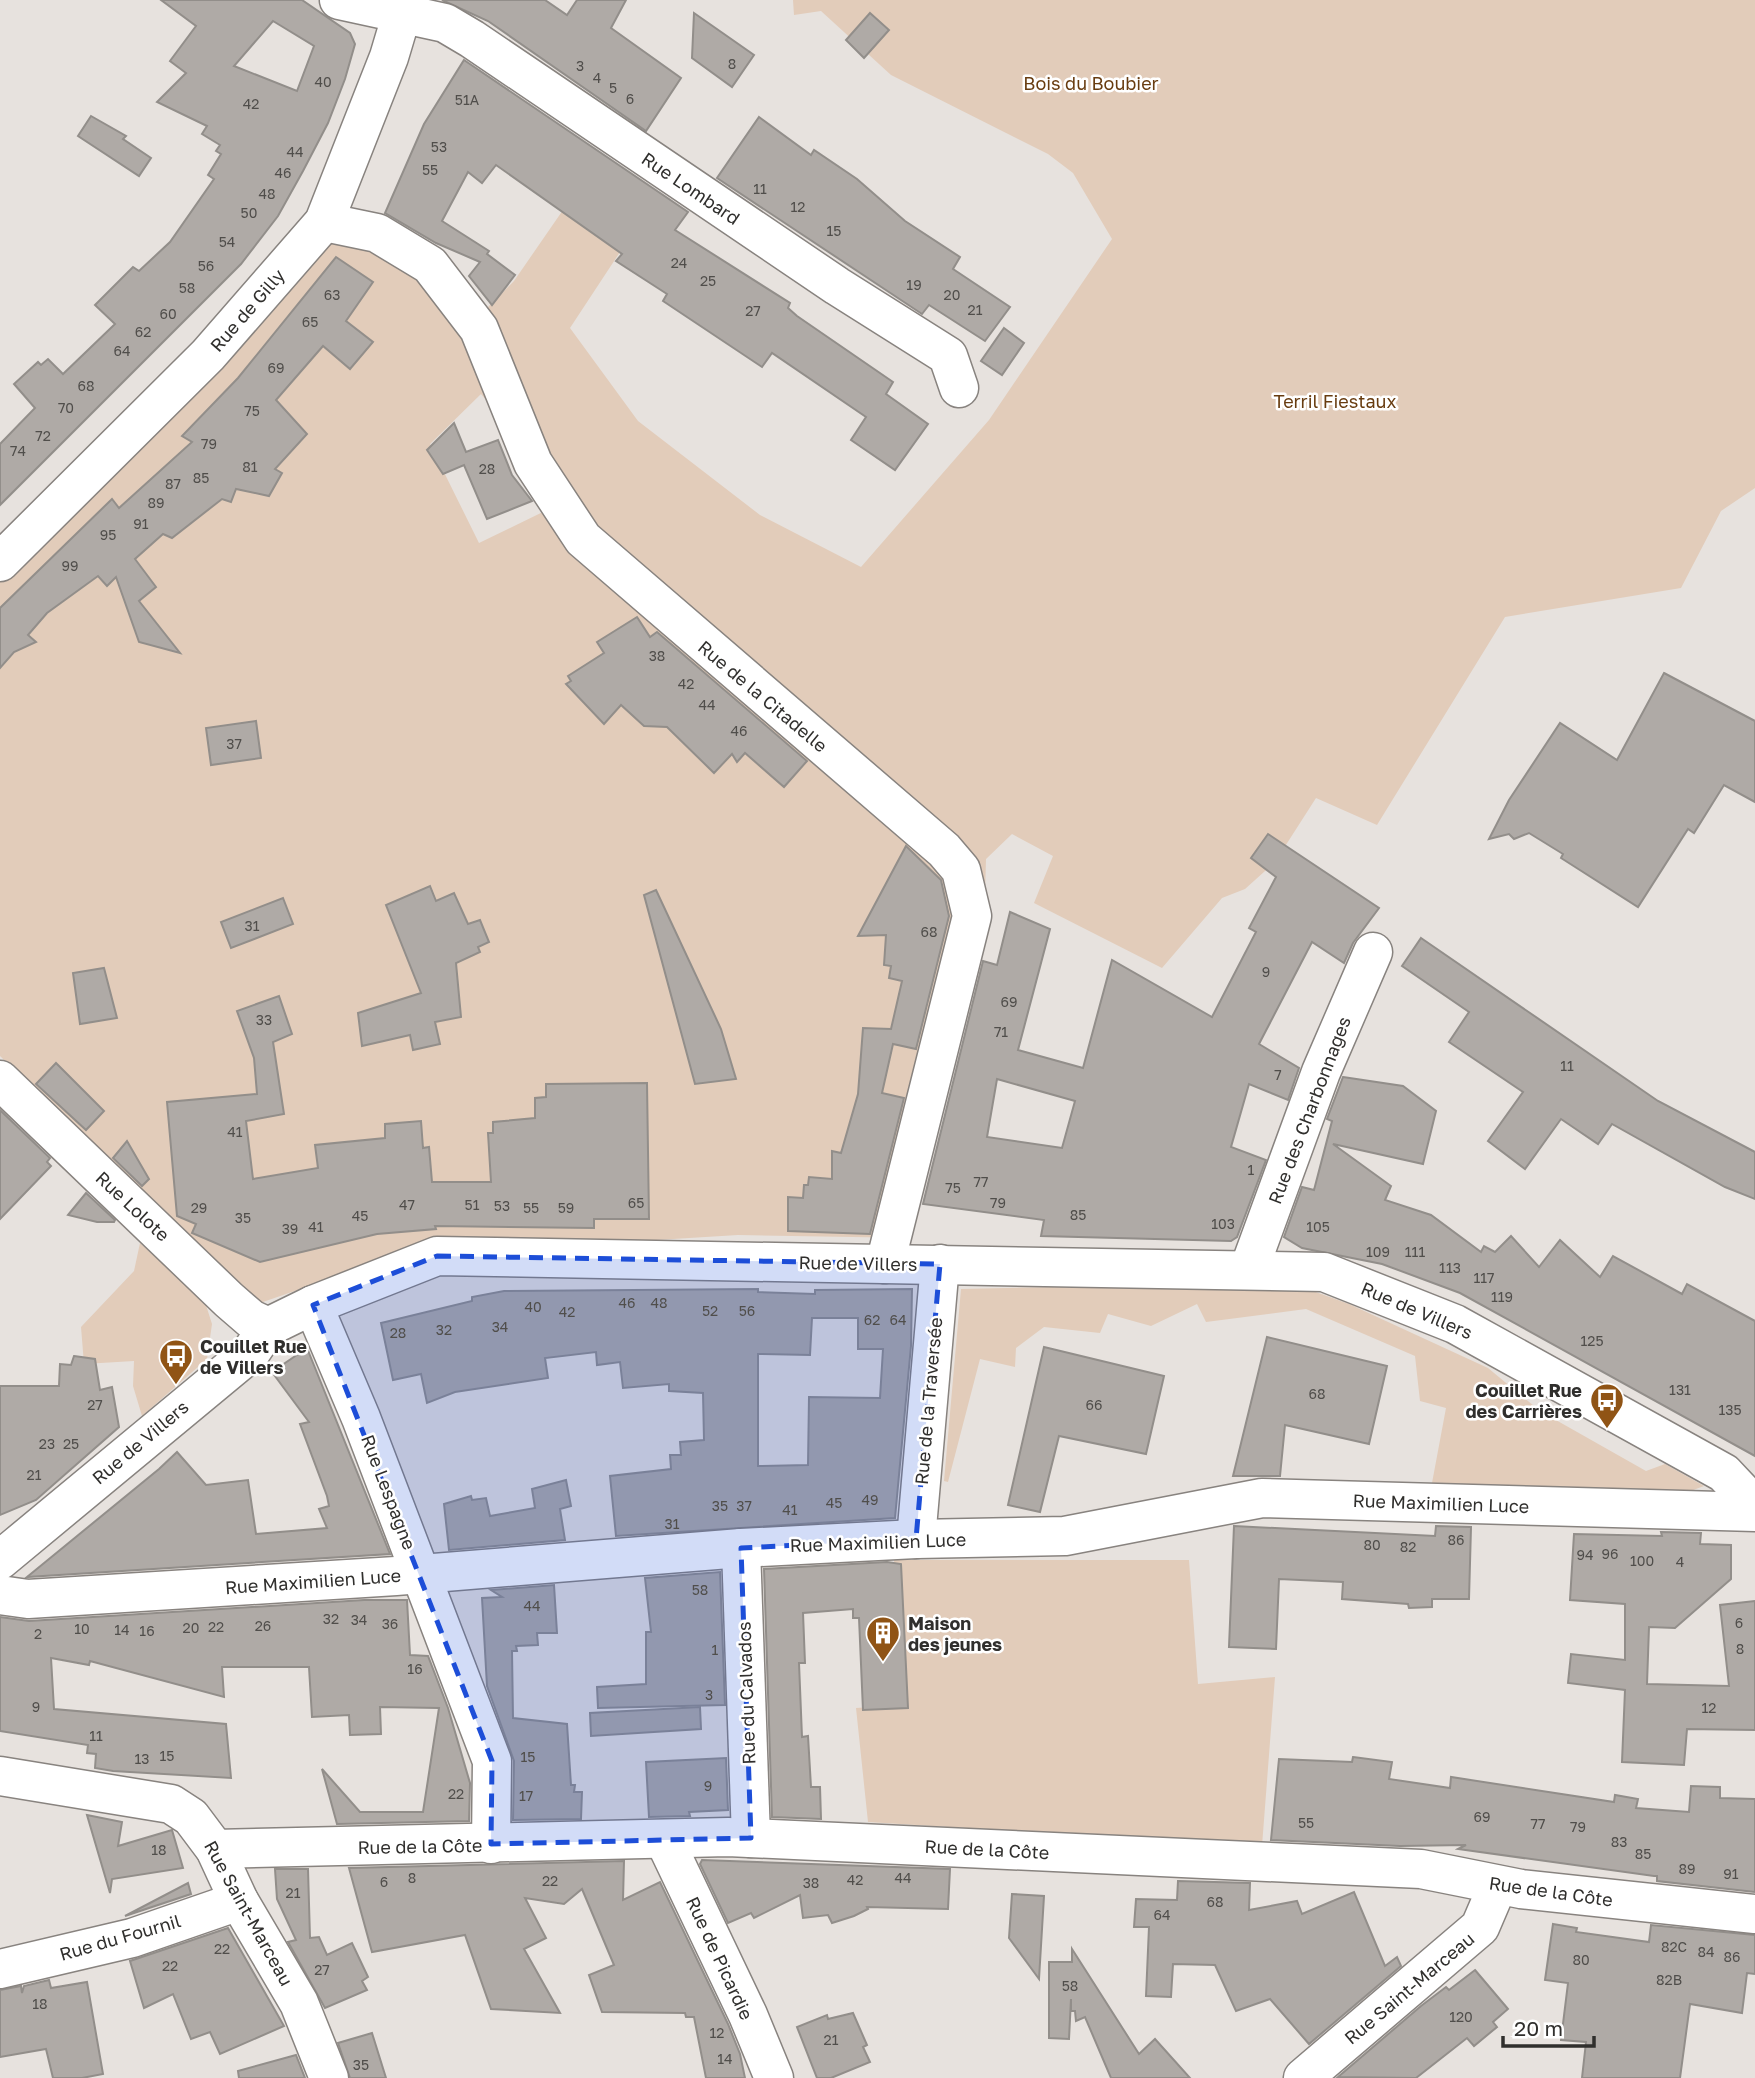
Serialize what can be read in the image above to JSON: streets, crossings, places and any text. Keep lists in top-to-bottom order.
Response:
{
  "streets": {
    "street": [
      "Rue Lombard",
      "Rue de Gilly",
      "Rue de la Citadelle",
      "Rue des Charbonnages",
      "Rue Lolote",
      "Rue de Villers",
      "Rue de la Traversée",
      "Rue Lespagne",
      "Rue Maximilien Luce",
      "Rue du Calvados",
      "Rue de la Côte",
      "Rue Saint-Marceau",
      "Rue du Fournil",
      "Rue de Picardie"
    ]
  },
  "crossings": [
    ["Rue Lombard", "Rue de Gilly"],
    ["Rue de Gilly", "Rue de la Citadelle"],
    ["Rue de la Citadelle", "Rue de Villers"],
    ["Rue des Charbonnages", "Rue de Villers"],
    ["Rue Lolote", "Rue de Villers"],
    ["Rue de Villers", "Rue de la Traversée"],
    ["Rue de Villers", "Rue Lespagne"],
    ["Rue de la Traversée", "Rue Maximilien Luce"],
    ["Rue Lespagne", "Rue Maximilien Luce"],
    ["Rue Lespagne", "Rue de la Côte"],
    ["Rue Maximilien Luce", "Rue du Calvados"],
    ["Rue du Calvados", "Rue de la Côte"],
    ["Rue de la Côte", "Rue Saint-Marceau"],
    ["Rue de la Côte", "Rue de Picardie"],
    ["Rue Saint-Marceau", "Rue du Fournil"]
  ],
  "parks": ["Bois du Boubier", "Terril Fiestaux"],
  "places": {
    "bus stop": ["Couillet Rue de Villers", "Couillet Rue des Carrières"],
    "building": ["Maison des jeunes"]
  },
  "house_numbers": [
    "8",
    "3",
    "4",
    "40",
    "5",
    "6",
    "51A",
    "42",
    "53",
    "44",
    "55",
    "46",
    "11",
    "48",
    "12",
    "50",
    "15",
    "54",
    "24",
    "56",
    "25",
    "19",
    "58",
    "63",
    "20",
    "21",
    "27",
    "60",
    "65",
    "62",
    "64",
    "69",
    "68",
    "70",
    "75",
    "72",
    "79",
    "74",
    "81",
    "28",
    "85",
    "87",
    "89",
    "91",
    "95",
    "99",
    "38",
    "42",
    "44",
    "46",
    "37",
    "31",
    "68",
    "9",
    "69",
    "33",
    "71",
    "11",
    "7",
    "41",
    "1",
    "77",
    "75",
    "65",
    "79",
    "47",
    "51",
    "53",
    "29",
    "55",
    "59",
    "85",
    "45",
    "35",
    "103",
    "41",
    "105",
    "39",
    "109",
    "111",
    "113",
    "117",
    "119",
    "46",
    "48",
    "40",
    "52",
    "56",
    "42",
    "62",
    "64",
    "34",
    "32",
    "28",
    "125",
    "131",
    "68",
    "27",
    "66",
    "135",
    "23",
    "25",
    "21",
    "49",
    "45",
    "35",
    "37",
    "41",
    "31",
    "86",
    "80",
    "82",
    "96",
    "94",
    "100",
    "4",
    "58",
    "44",
    "32",
    "34",
    "6",
    "36",
    "26",
    "22",
    "20",
    "10",
    "14",
    "16",
    "2",
    "8",
    "1",
    "16",
    "3",
    "9",
    "12",
    "11",
    "15",
    "15",
    "13",
    "9",
    "22",
    "17",
    "69",
    "55",
    "77",
    "79",
    "83",
    "18",
    "85",
    "89",
    "91",
    "8",
    "44",
    "42",
    "22",
    "6",
    "38",
    "21",
    "68",
    "64",
    "82C",
    "22",
    "84",
    "86",
    "80",
    "22",
    "27",
    "82B",
    "58",
    "18",
    "120",
    "12",
    "21",
    "14",
    "35"
  ],
  "scale_bar": "20 m"
}
